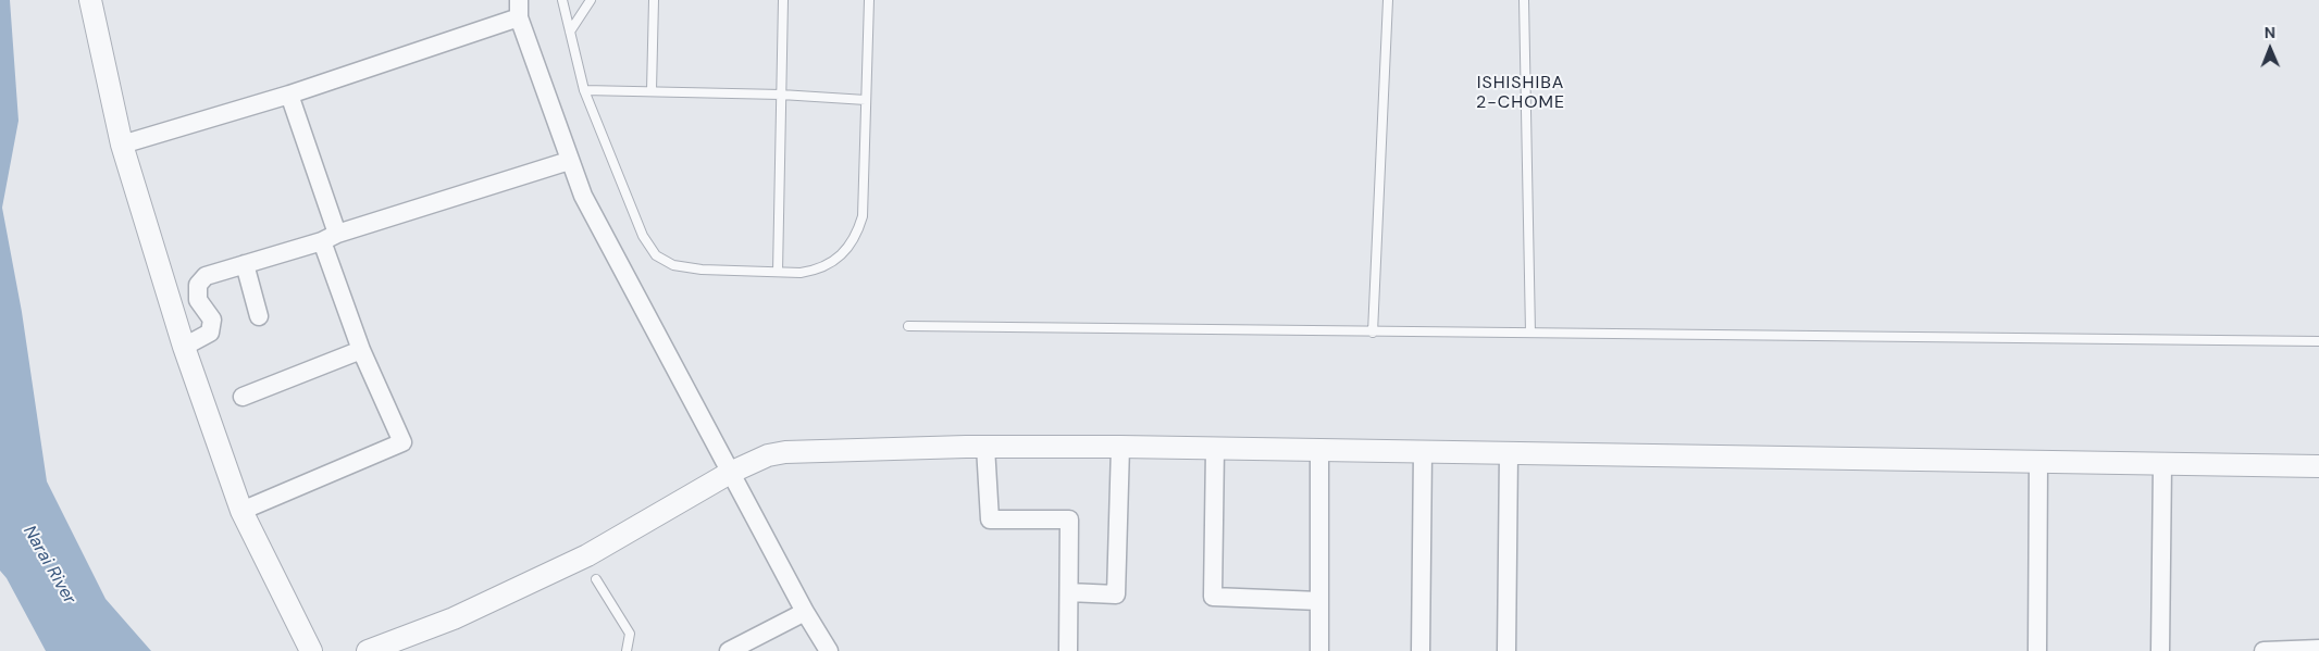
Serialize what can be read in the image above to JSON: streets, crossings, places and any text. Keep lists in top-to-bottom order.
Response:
{
  "districts": ["ISHISHIBA 2-CHOME"],
  "water": ["Narai River"],
  "north": "top"
}
